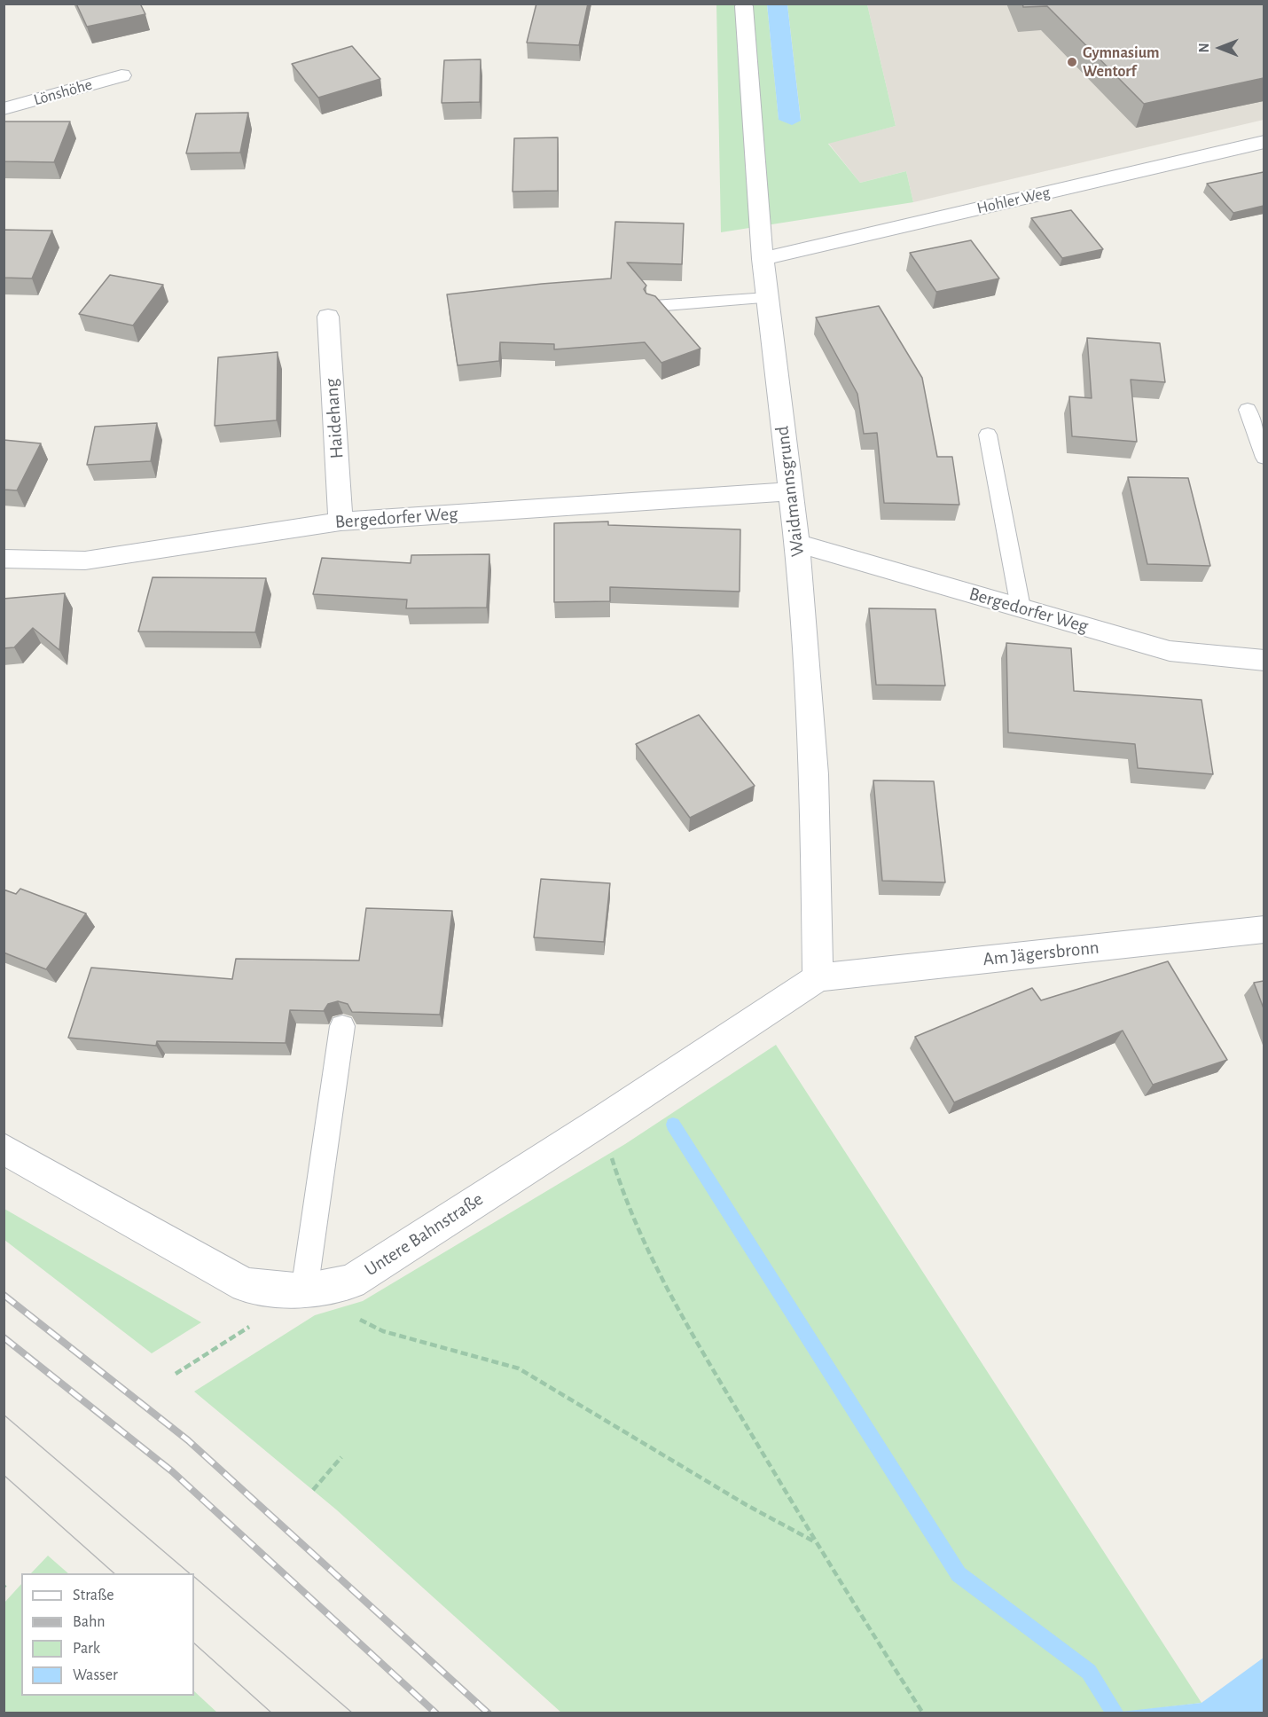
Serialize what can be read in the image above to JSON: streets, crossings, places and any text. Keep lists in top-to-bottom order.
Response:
{
  "streets": {
    "street": [
      "Lönshöhe",
      "Hohler Weg",
      "Haidehang",
      "Waidmannsgrund",
      "Bergedorfer Weg",
      "Am Jägersbronn",
      "Untere Bahnstraße"
    ]
  },
  "crossings": [
    ["Hohler Weg", "Waidmannsgrund"],
    ["Haidehang", "Bergedorfer Weg"],
    ["Waidmannsgrund", "Bergedorfer Weg"],
    ["Waidmannsgrund", "Am Jägersbronn"],
    ["Waidmannsgrund", "Untere Bahnstraße"],
    ["Am Jägersbronn", "Untere Bahnstraße"]
  ],
  "places": ["Gymnasium Wentorf"],
  "legend": [
    "Straße",
    "Bahn",
    "Park",
    "Wasser"
  ],
  "north": "left"
}
